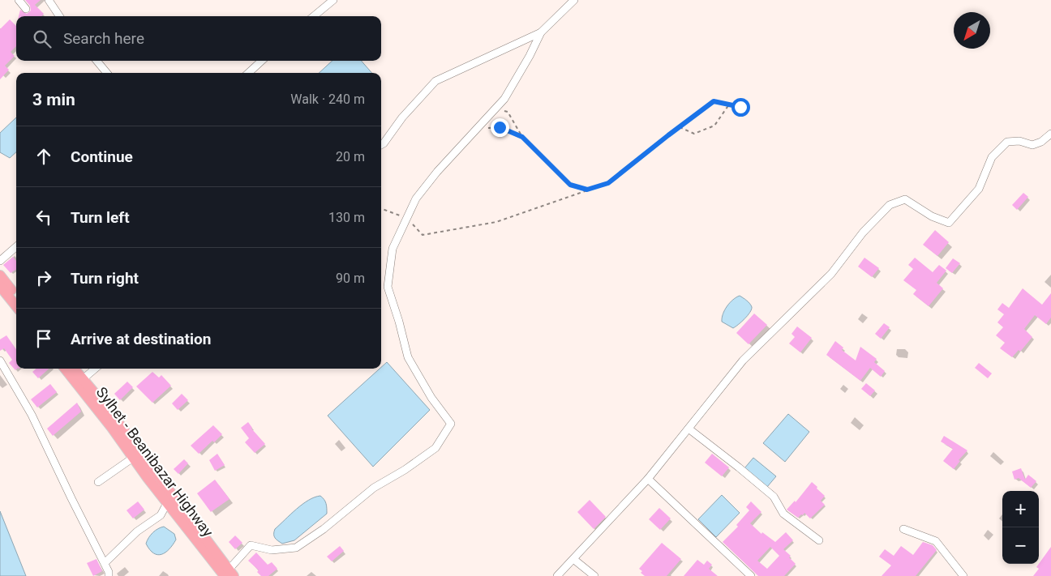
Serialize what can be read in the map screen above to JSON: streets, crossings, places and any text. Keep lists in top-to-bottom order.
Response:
{
  "streets": {
    "main road": ["Sylhet - Beanibazar Highway"]
  },
  "north": "bottom left",
  "page": {
    "search": "Search here",
    "heading": ["3 min", "Walk · 240 m"],
    "list": [
      ["Continue", "20 m"],
      ["Turn left", "130 m"],
      ["Turn right", "90 m"],
      "Arrive at destination"
    ],
    "map_buttons": ["+", "−"]
  }
}
